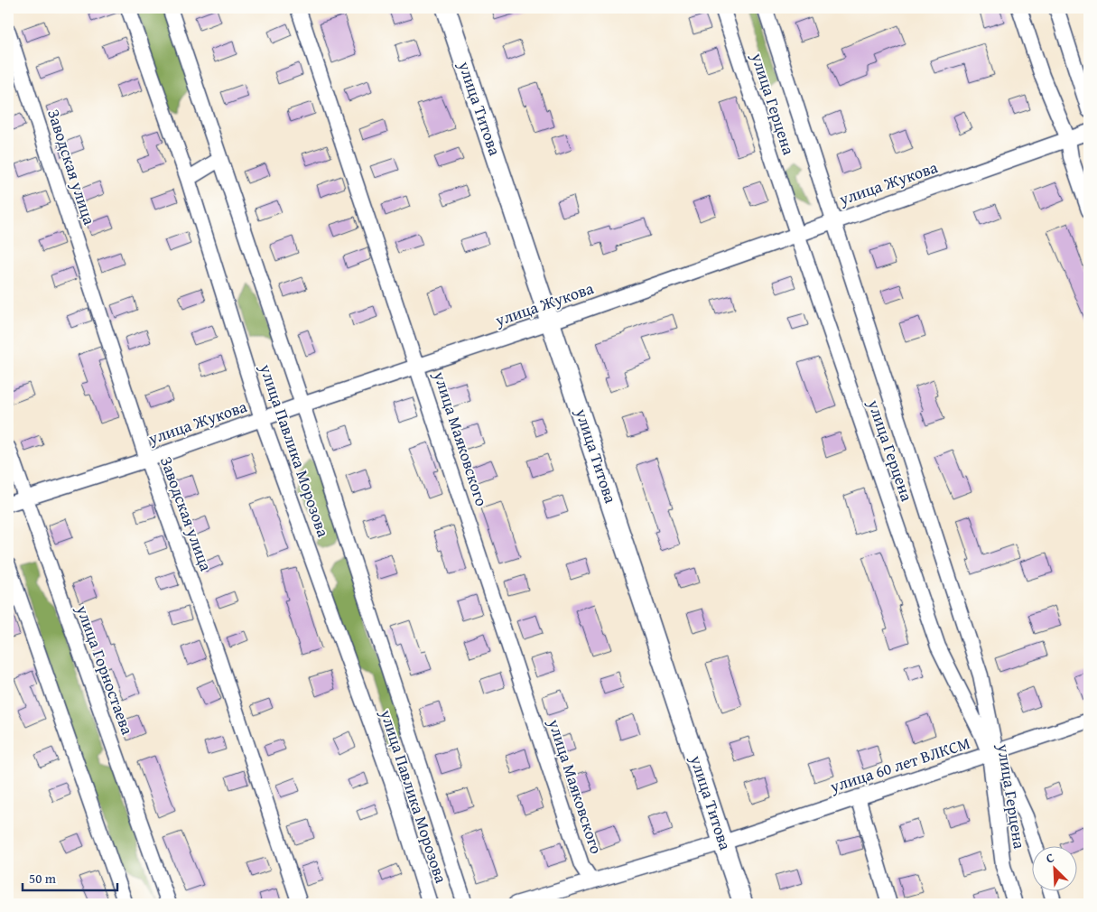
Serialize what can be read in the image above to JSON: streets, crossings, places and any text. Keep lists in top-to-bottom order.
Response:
{
  "streets": {
    "main road": ["улица Титова"],
    "street": [
      "улица Герцена",
      "Заводская улица",
      "улица Жукова",
      "улица Маяковского",
      "улица Павлика Морозова",
      "улица Горностаева",
      "улица 60 лет ВЛКСМ"
    ]
  },
  "crossings": [
    ["улица Герцена", "улица Жукова"],
    ["улица Герцена", "улица 60 лет ВЛКСМ"],
    ["улица Титова", "улица Жукова"],
    ["улица Титова", "улица 60 лет ВЛКСМ"],
    ["Заводская улица", "улица Жукова"],
    ["улица Жукова", "улица Маяковского"],
    ["улица Жукова", "улица Павлика Морозова"],
    ["улица Жукова", "улица Горностаева"],
    ["улица Маяковского", "улица 60 лет ВЛКСМ"]
  ],
  "scale_bar": "50 m",
  "north": "top left"
}
